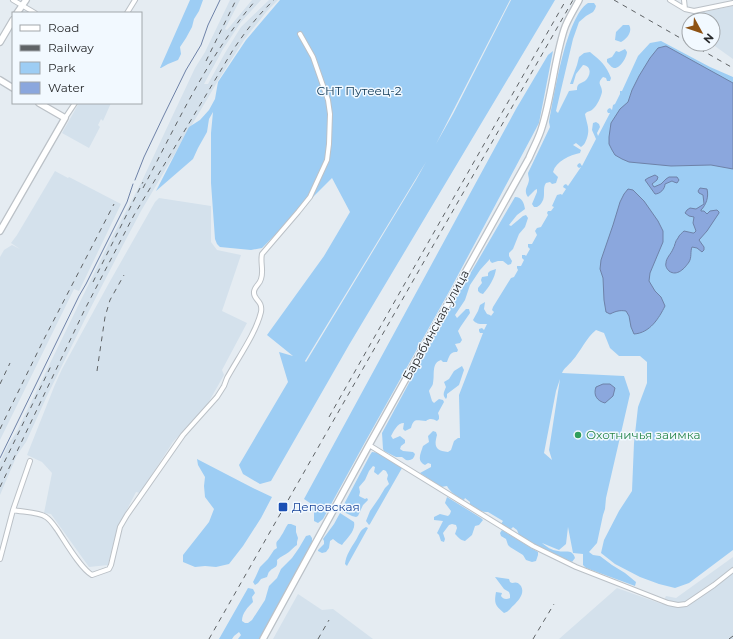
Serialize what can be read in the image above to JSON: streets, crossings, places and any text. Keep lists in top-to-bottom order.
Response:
{
  "streets": {
    "main road": ["Барабинская улица"]
  },
  "parks": ["СНТ Путеец-2"],
  "places": {
    "other": ["Охотничья заимка"],
    "transit": ["Деповская"]
  },
  "legend": [
    "Road",
    "Railway",
    "Park",
    "Water"
  ],
  "north": "bottom right"
}
